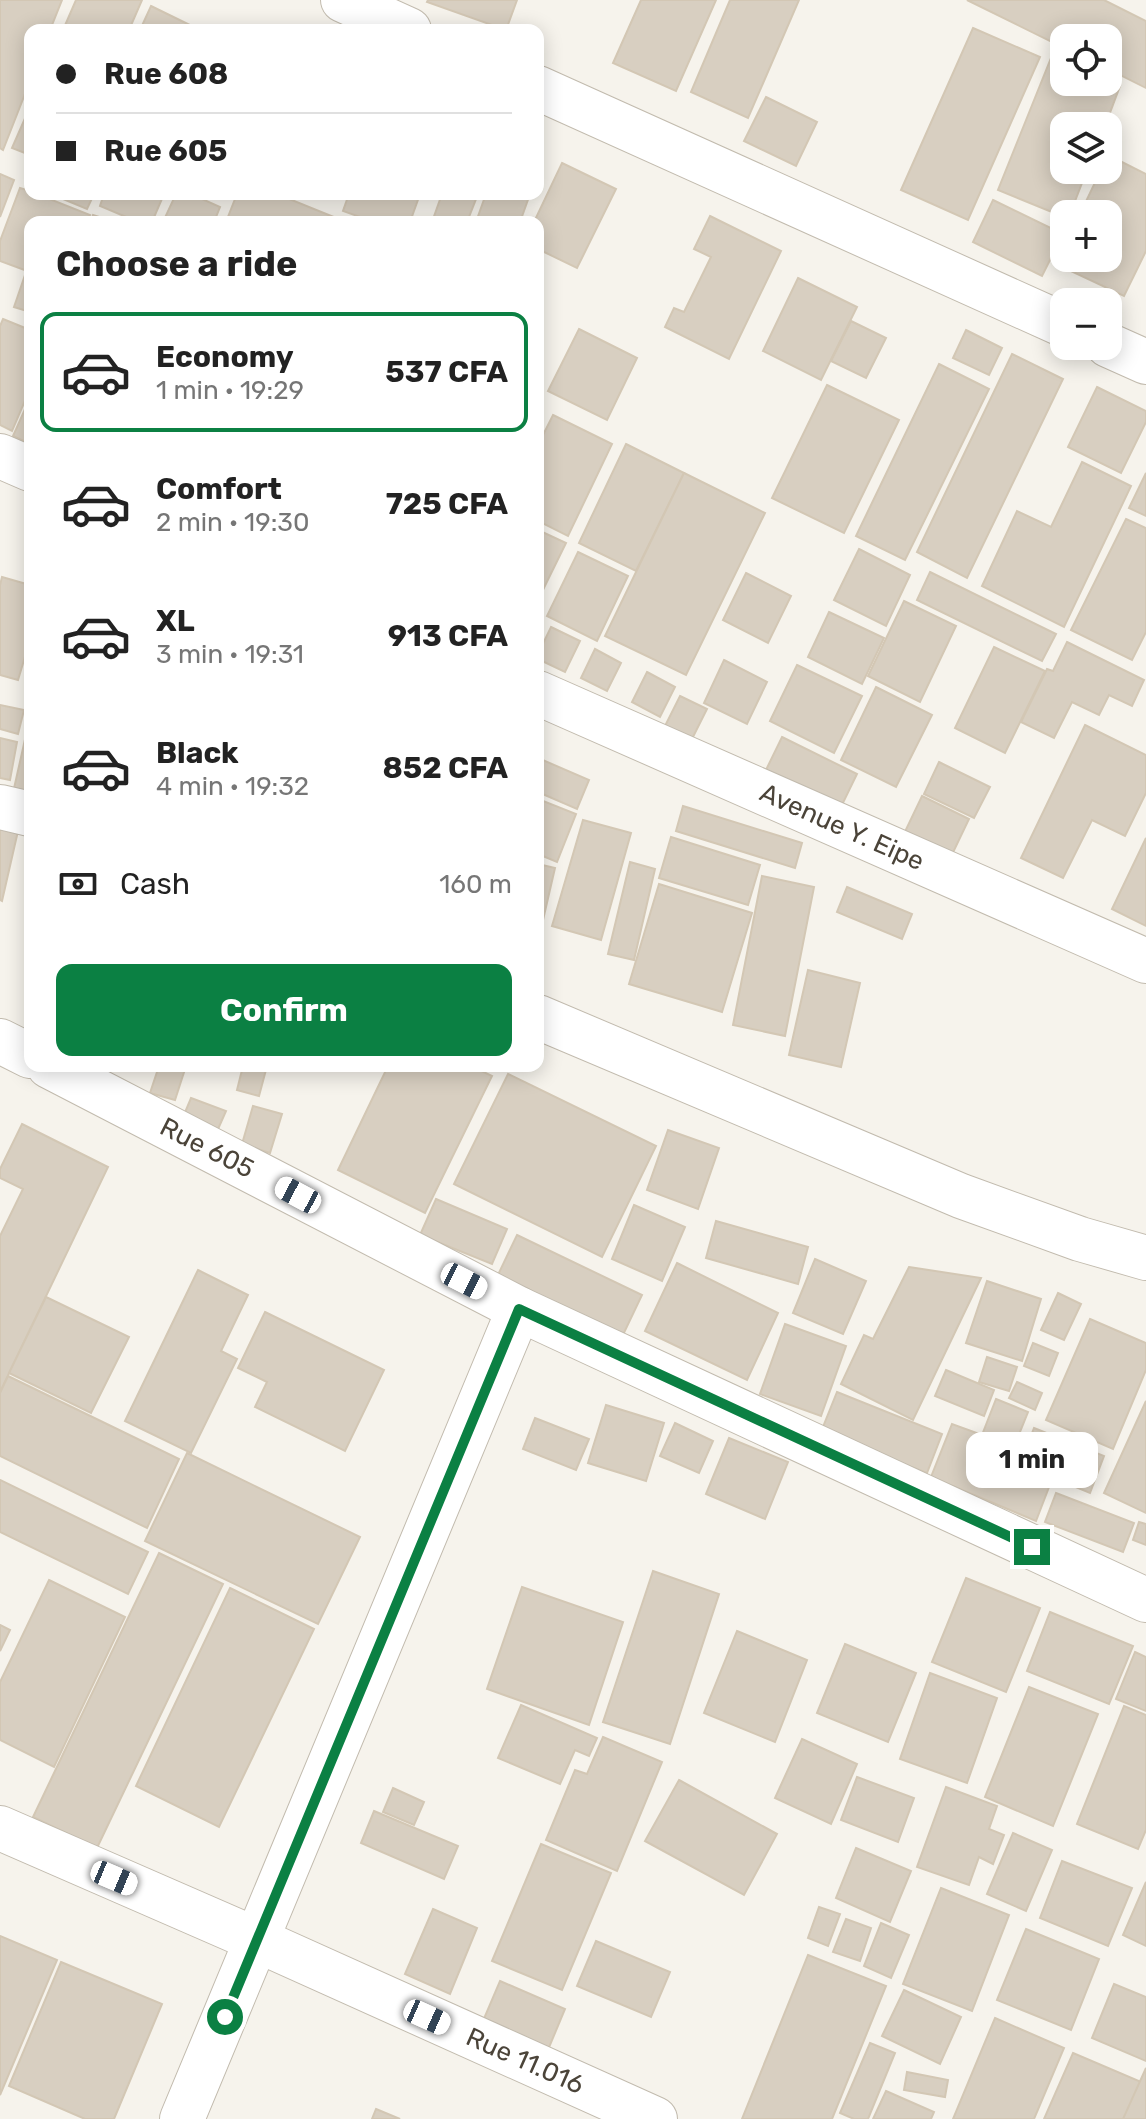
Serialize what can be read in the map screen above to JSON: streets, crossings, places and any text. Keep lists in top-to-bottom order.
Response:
{
  "streets": {
    "street": ["Avenue Y. Eipe", "Rue 605", "Rue 11.016"]
  },
  "page": {
    "map_buttons": ["+", "−"],
    "banner": ["Rue 608", "Rue 605"],
    "heading": "Choose a ride",
    "list": [
      {
        "name": "Economy",
        "note": "1 min · 19:29",
        "value": "537 CFA"
      },
      {
        "name": "Comfort",
        "note": "2 min · 19:30",
        "value": "725 CFA"
      },
      {
        "name": "XL",
        "note": "3 min · 19:31",
        "value": "913 CFA"
      },
      {
        "name": "Black",
        "note": "4 min · 19:32",
        "value": "852 CFA"
      }
    ],
    "pay": ["Cash", "160 m"],
    "buttons": "Confirm",
    "bubble": "1 min"
  }
}
